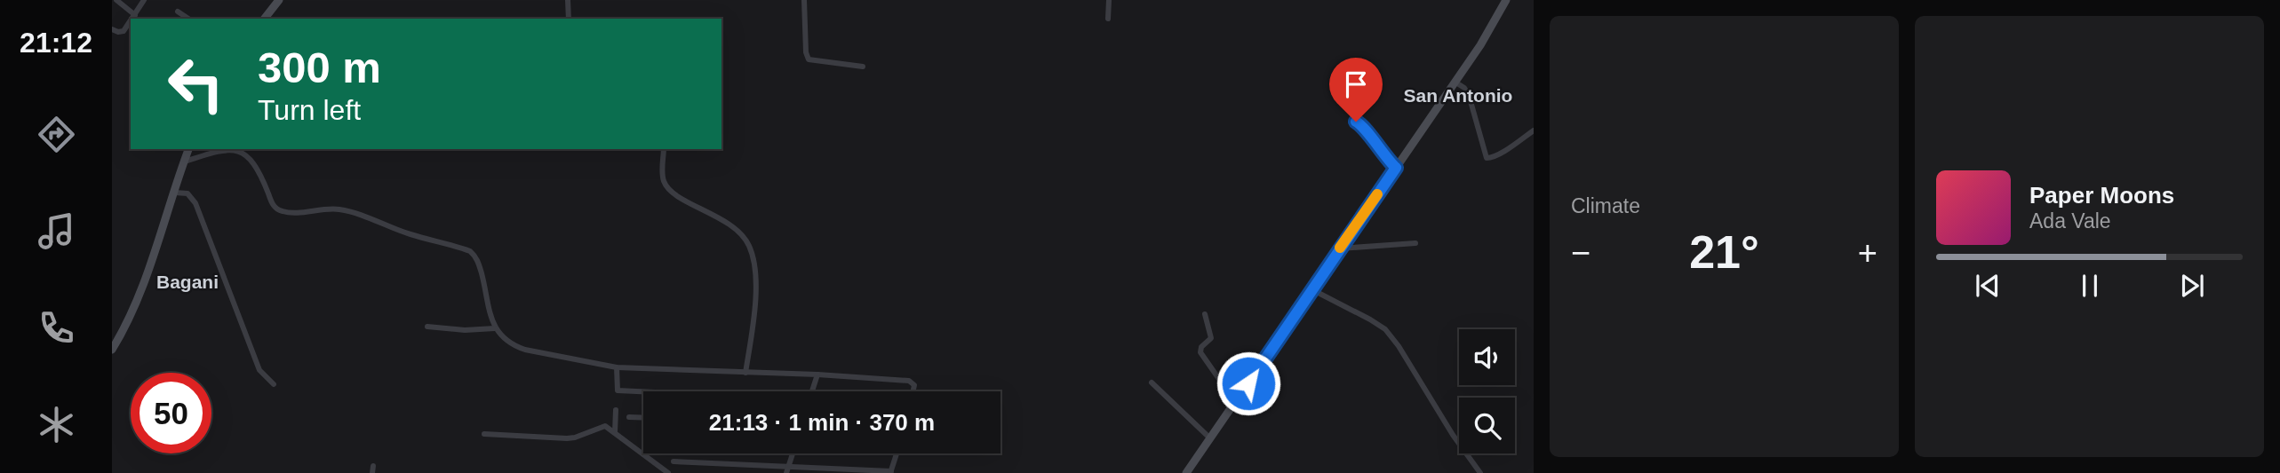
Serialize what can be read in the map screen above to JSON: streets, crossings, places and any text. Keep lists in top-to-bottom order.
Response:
{
  "districts": ["San Antonio", "Bagani"],
  "page": {
    "tabs": "21:12",
    "tile": "Climate",
    "turn": ["300 m", "Turn left"],
    "song": ["Paper Moons", "Ada Vale"],
    "heat": ["−", "21°", "+"],
    "limit": "50",
    "trip": "21:13 · 1 min · 370 m"
  }
}
